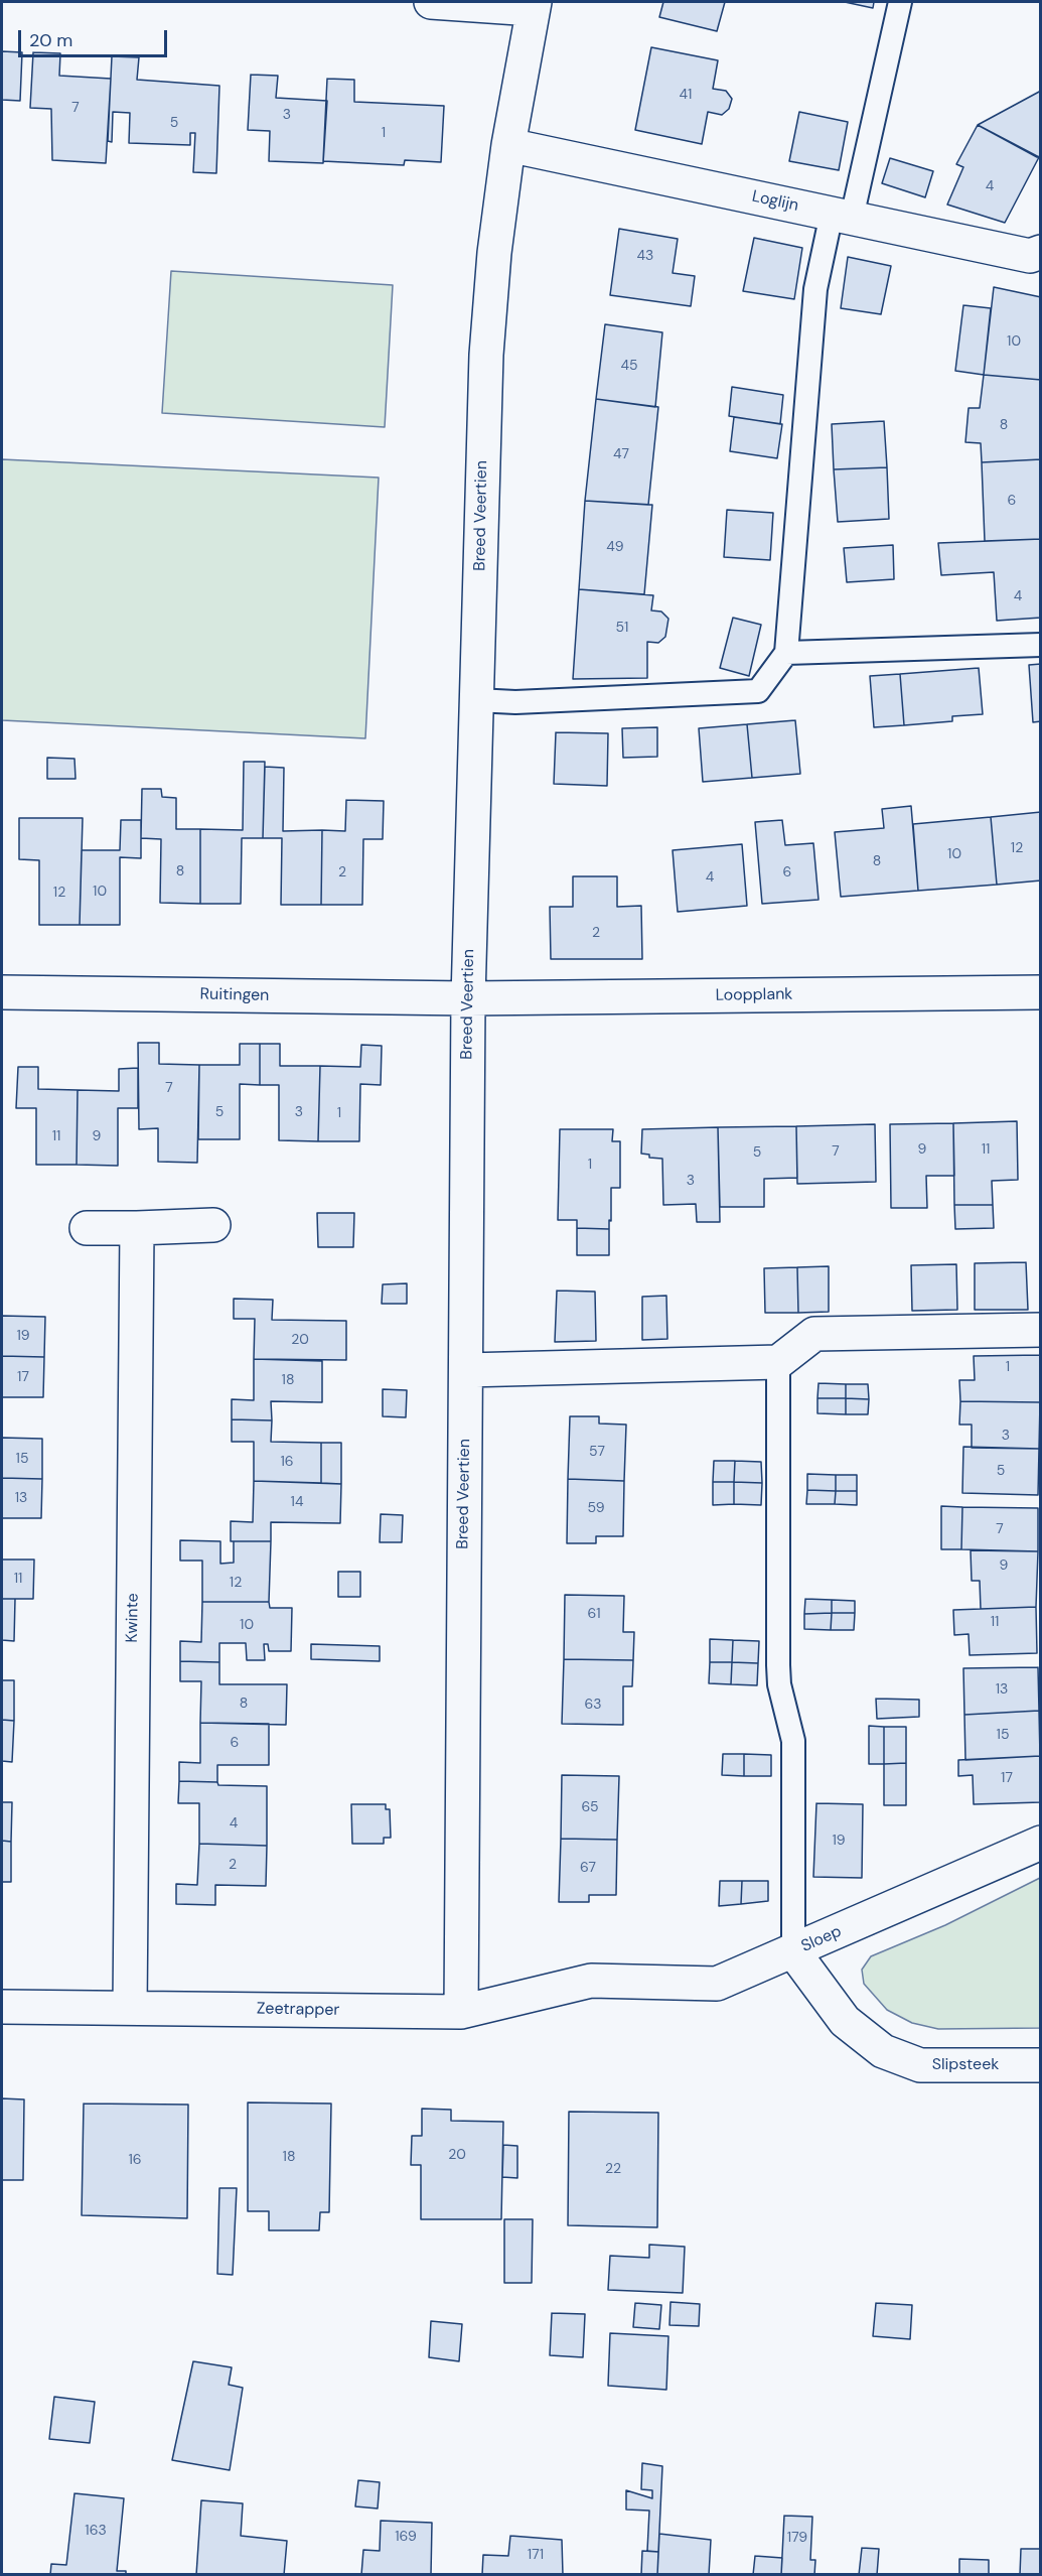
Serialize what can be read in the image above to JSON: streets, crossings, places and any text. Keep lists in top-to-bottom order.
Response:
{
  "streets": {
    "street": [
      "Loglijn",
      "Breed Veertien",
      "Ruitingen",
      "Loopplank",
      "Kwinte",
      "Sloep",
      "Zeetrapper",
      "Slipsteek"
    ]
  },
  "crossings": [
    ["Loglijn", "Breed Veertien"],
    ["Breed Veertien", "Ruitingen"],
    ["Breed Veertien", "Loopplank"],
    ["Breed Veertien", "Zeetrapper"],
    ["Ruitingen", "Loopplank"],
    ["Kwinte", "Zeetrapper"],
    ["Sloep", "Zeetrapper"],
    ["Sloep", "Slipsteek"]
  ],
  "house_numbers": [
    "41",
    "7",
    "3",
    "5",
    "1",
    "4",
    "43",
    "10",
    "45",
    "8",
    "47",
    "6",
    "49",
    "4",
    "51",
    "12",
    "10",
    "8",
    "8",
    "2",
    "6",
    "4",
    "10",
    "12",
    "2",
    "7",
    "5",
    "3",
    "1",
    "11",
    "9",
    "9",
    "11",
    "7",
    "5",
    "1",
    "3",
    "19",
    "20",
    "1",
    "17",
    "18",
    "3",
    "57",
    "15",
    "16",
    "5",
    "13",
    "14",
    "59",
    "7",
    "9",
    "11",
    "12",
    "61",
    "11",
    "10",
    "13",
    "8",
    "63",
    "15",
    "6",
    "17",
    "65",
    "4",
    "19",
    "2",
    "67",
    "20",
    "18",
    "16",
    "22",
    "163",
    "169",
    "179",
    "171"
  ],
  "scale_bar": "20 m"
}
